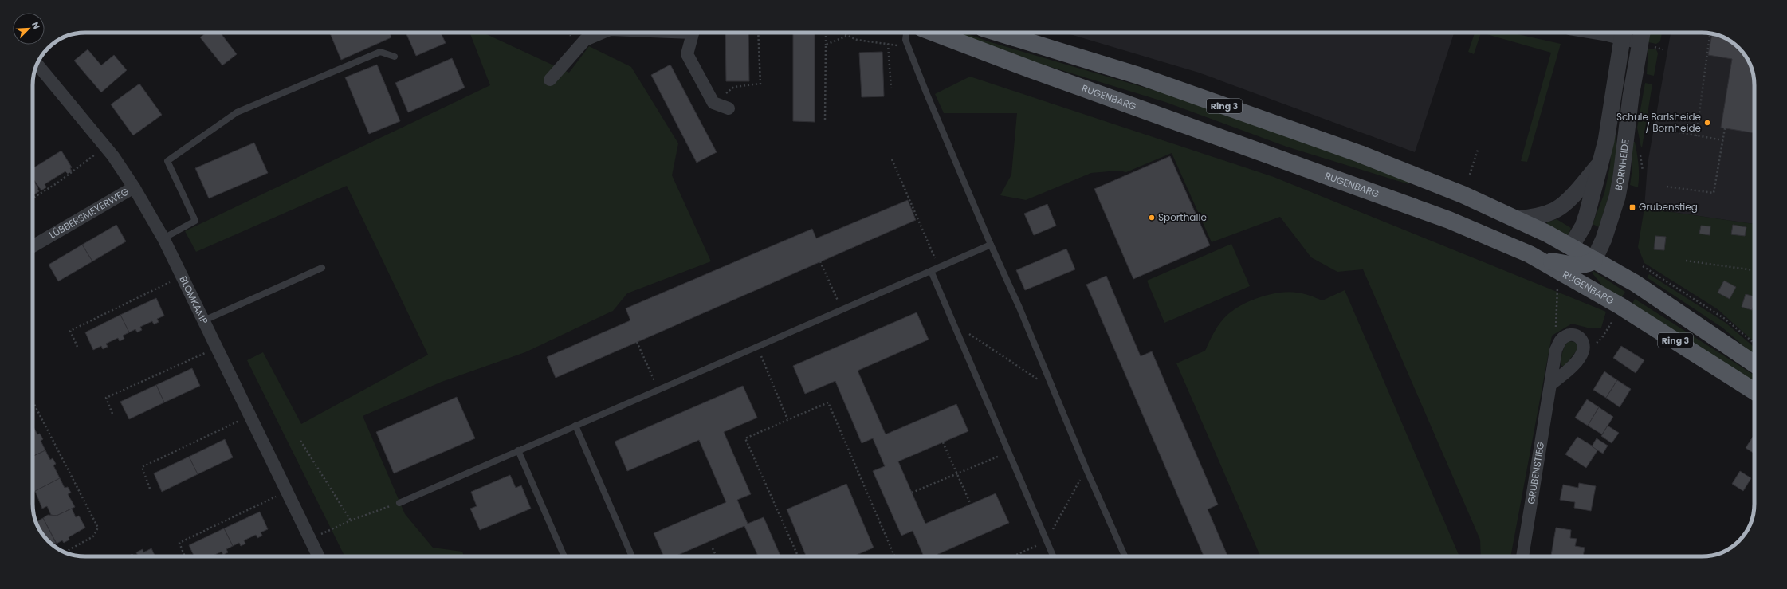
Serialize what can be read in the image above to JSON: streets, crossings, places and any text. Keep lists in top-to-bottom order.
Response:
{
  "streets": {
    "main road": ["RUGENBARG", "Ring 3"],
    "street": [
      "BORNHEIDE",
      "LÜBBERSMEYERWEG",
      "BLOMKAMP",
      "GRUBENSTIEG"
    ]
  },
  "crossings": [
    ["Ring 3", "BORNHEIDE"],
    ["LÜBBERSMEYERWEG", "BLOMKAMP"]
  ],
  "places": {
    "other": ["Schule Barlsheide / Bornheide", "Sporthalle"],
    "transit": ["Grubenstieg"]
  },
  "north": "top right"
}
